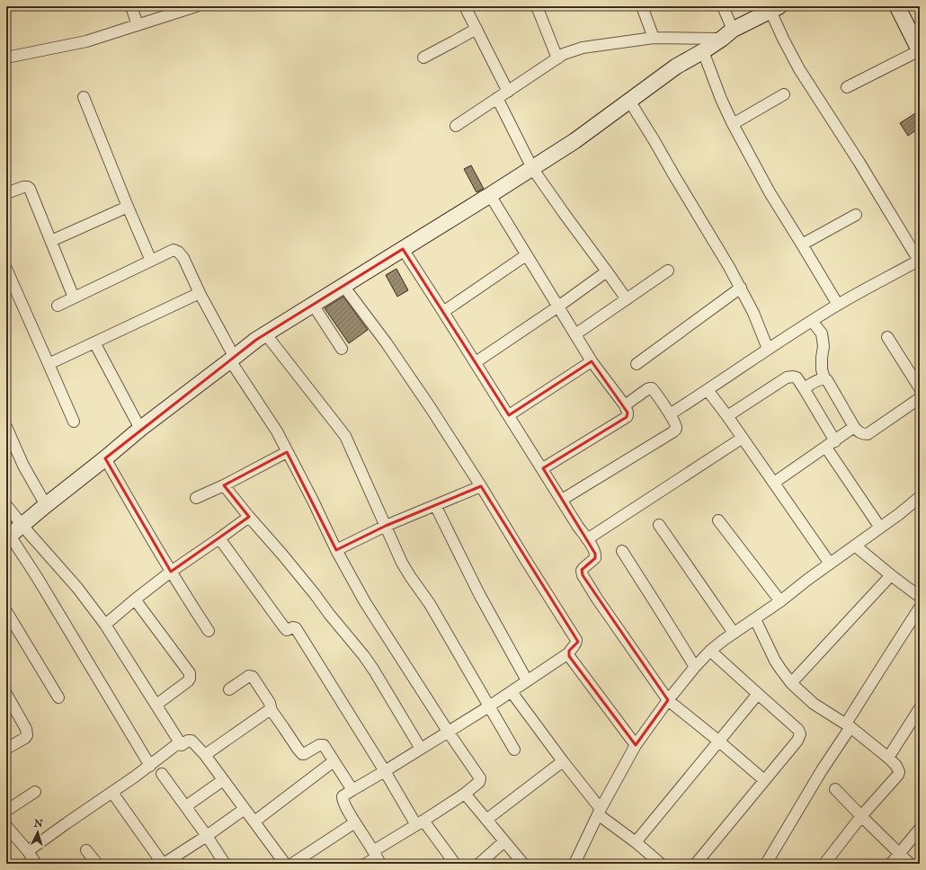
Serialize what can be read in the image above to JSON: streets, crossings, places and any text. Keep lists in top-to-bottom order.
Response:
{
  "north": "top"
}
